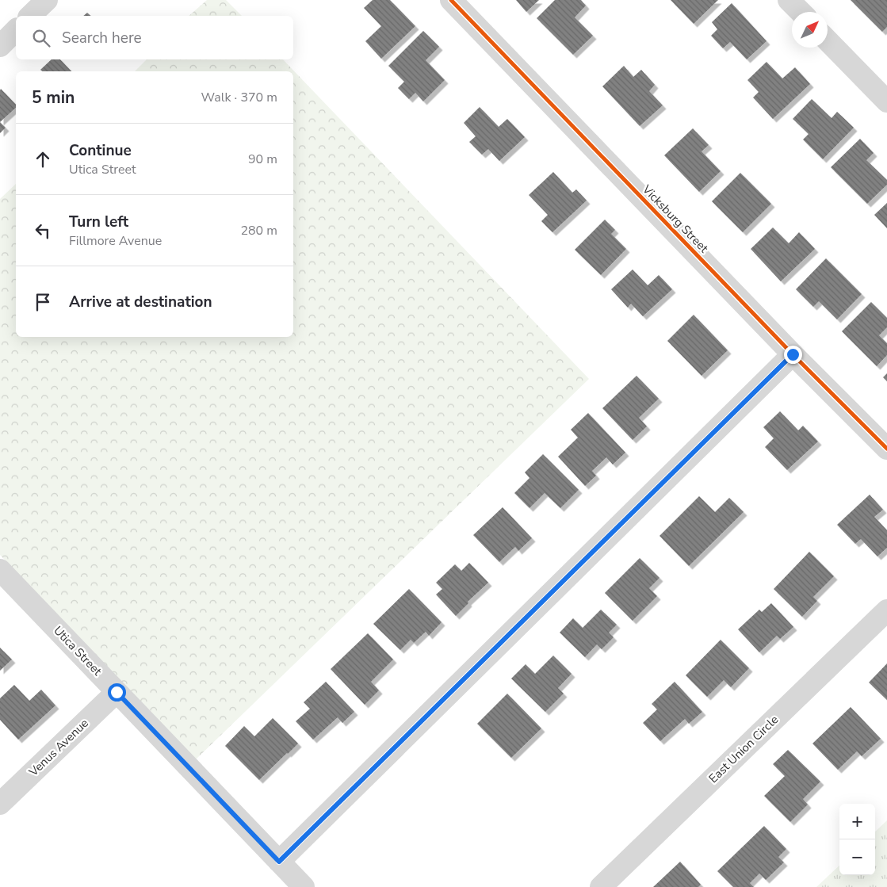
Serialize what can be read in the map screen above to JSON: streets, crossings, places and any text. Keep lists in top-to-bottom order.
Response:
{
  "streets": {
    "street": [
      "Vicksburg Street",
      "Utica Street",
      "Venus Avenue",
      "East Union Circle"
    ]
  },
  "crossings": [
    ["Utica Street", "Venus Avenue"]
  ],
  "north": "top right",
  "page": {
    "search": "Search here",
    "heading": ["5 min", "Walk · 370 m"],
    "list": [
      ["Continue", "Utica Street", "90 m"],
      ["Turn left", "Fillmore Avenue", "280 m"],
      "Arrive at destination"
    ],
    "map_buttons": ["+", "−"]
  }
}
